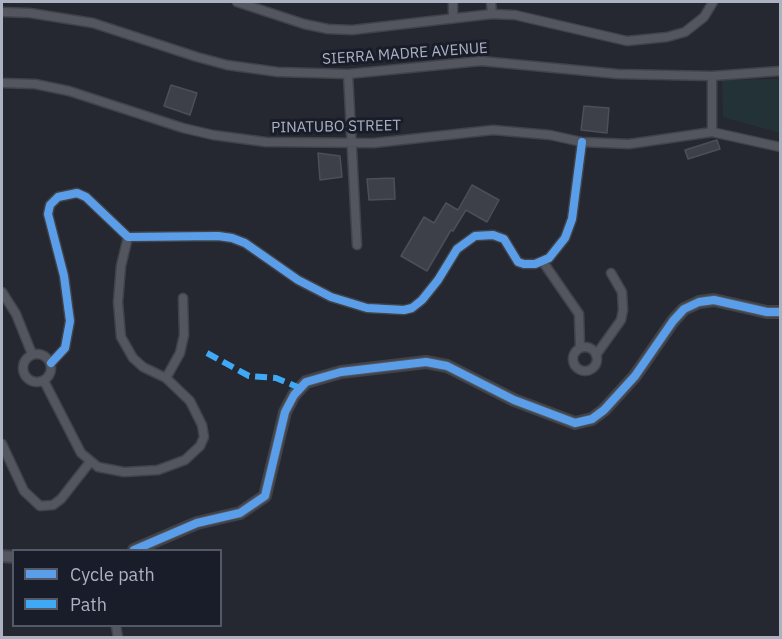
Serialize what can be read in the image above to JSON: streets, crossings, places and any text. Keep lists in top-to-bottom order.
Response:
{
  "streets": {
    "street": ["SIERRA MADRE AVENUE", "PINATUBO STREET"]
  },
  "legend": ["Cycle path", "Path"]
}
